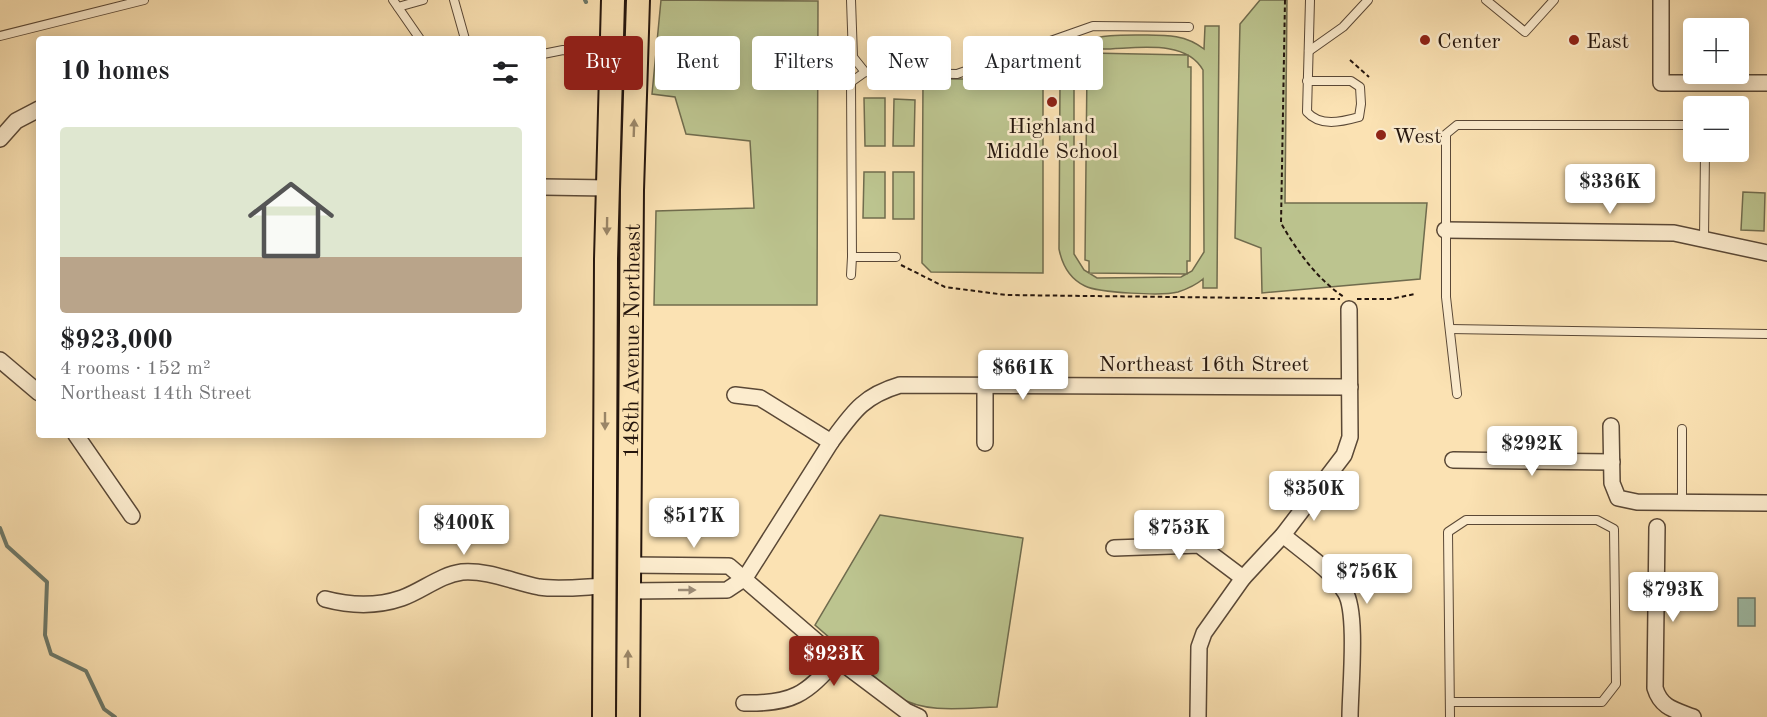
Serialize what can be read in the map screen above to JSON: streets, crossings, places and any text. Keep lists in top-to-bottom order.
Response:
{
  "streets": {
    "main road": ["148th Avenue Northeast"],
    "street": ["Northeast 16th Street"]
  },
  "places": [
    "Center",
    "East",
    "Highland Middle School",
    "West"
  ],
  "page": {
    "map_buttons": ["+", "−"],
    "chip": [
      "Buy",
      "Rent",
      "Filters",
      "New",
      "Apartment"
    ],
    "heading": "10 homes",
    "list": [
      {
        "name": "$923,000",
        "note": "4 rooms · 152 m² · Northeast 14th Street"
      }
    ],
    "price": [
      "$336K",
      "$661K",
      "$292K",
      "$350K",
      "$517K",
      "$400K",
      "$753K",
      "$756K",
      "$793K",
      "$923K"
    ]
  }
}
